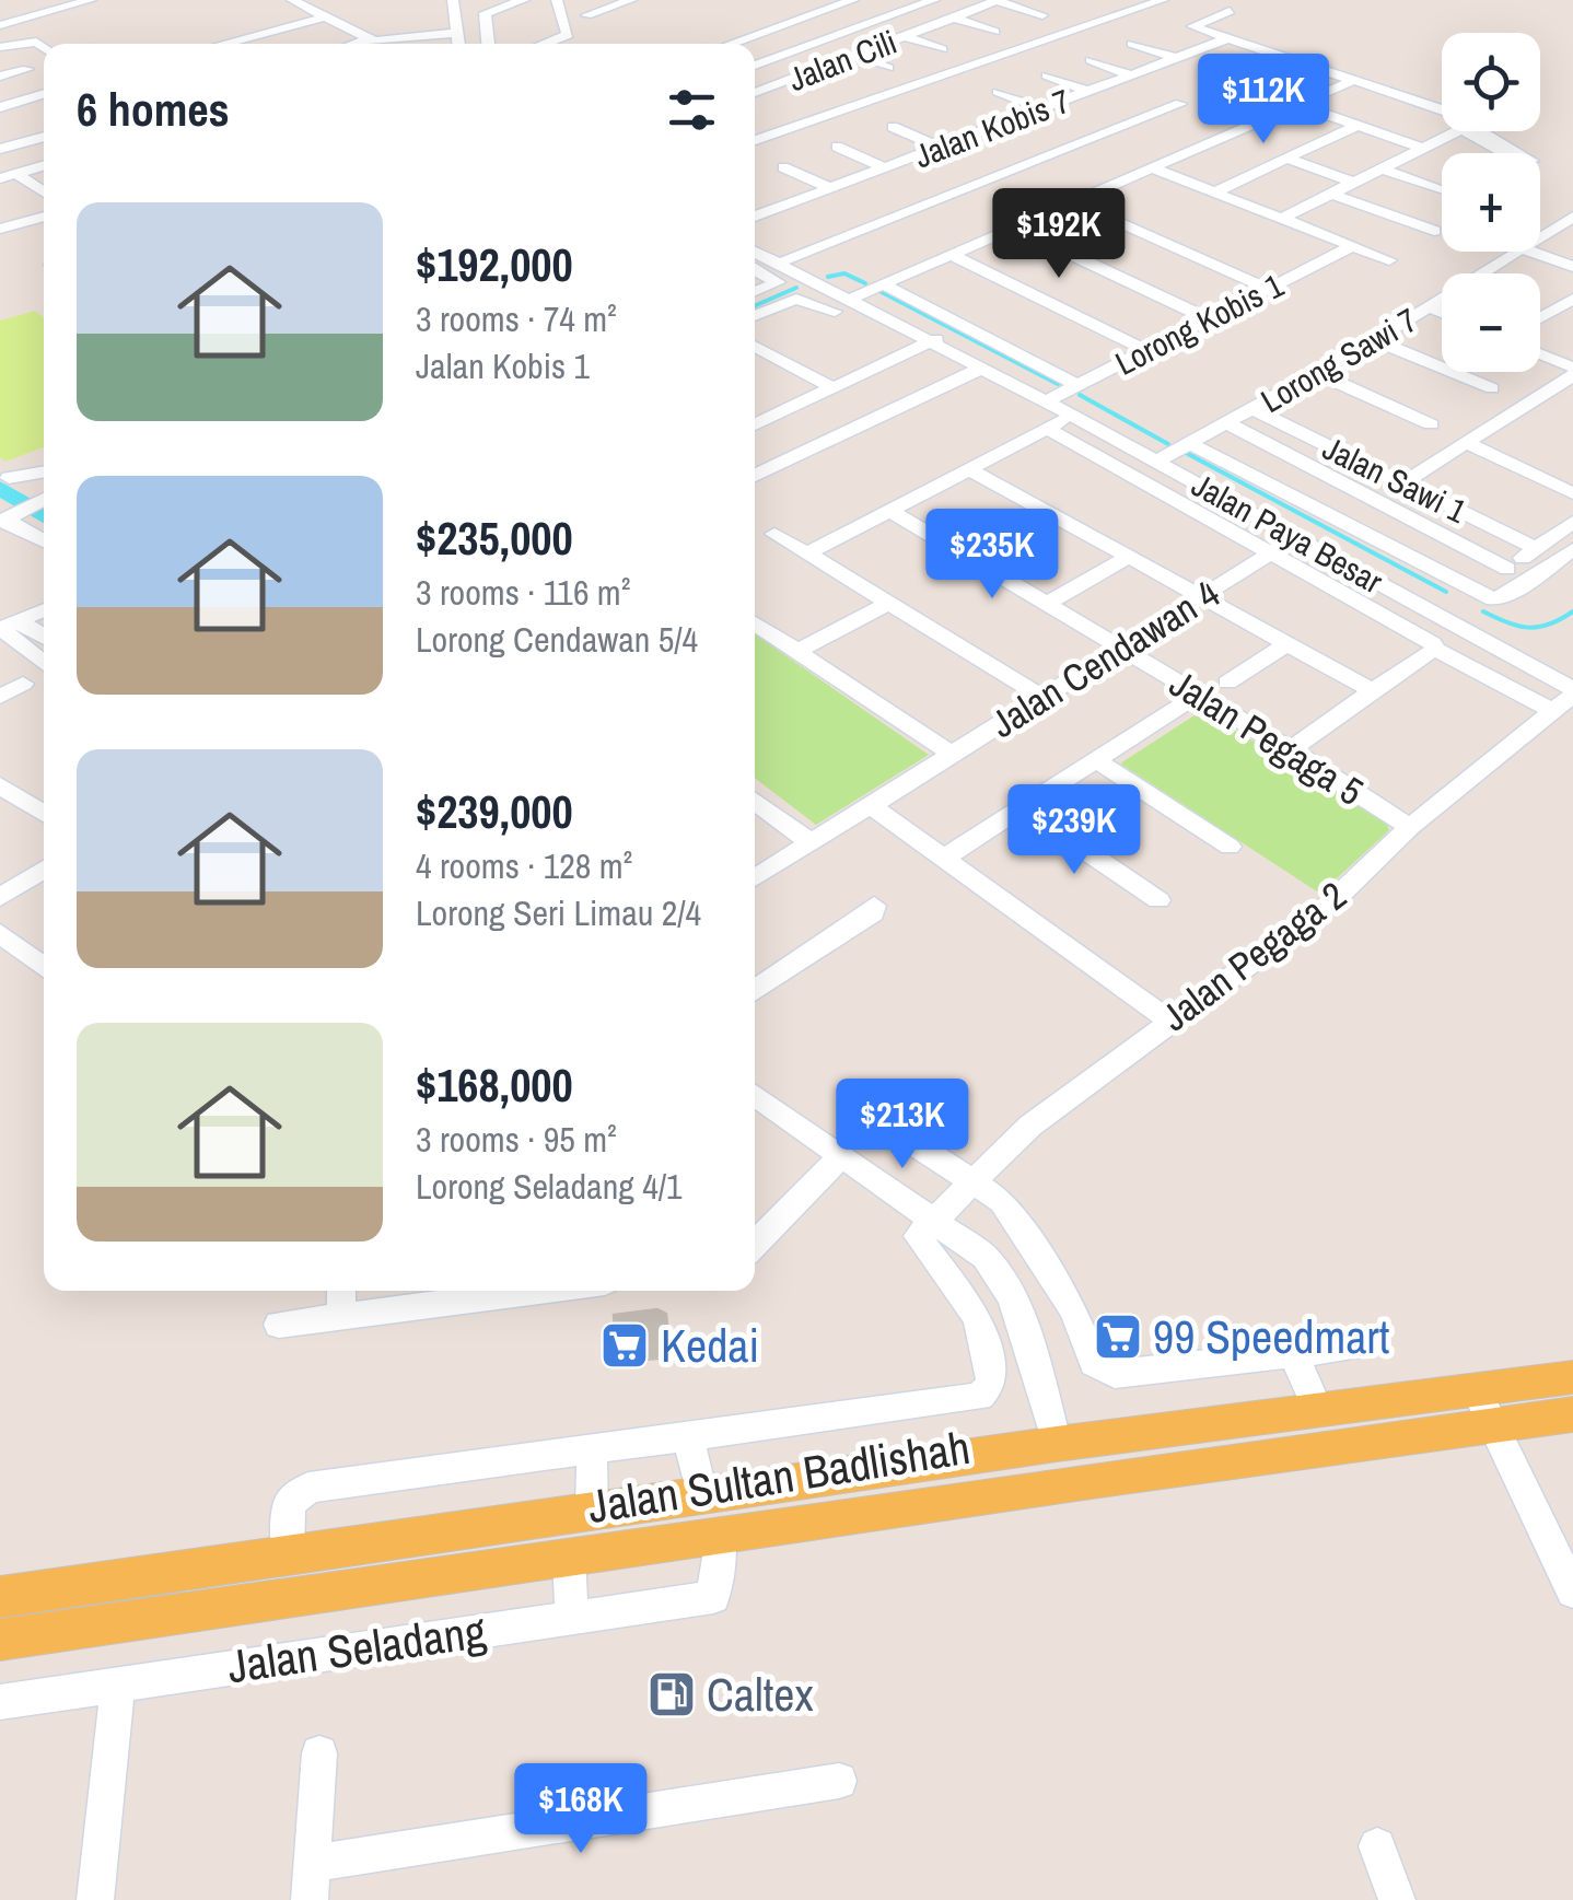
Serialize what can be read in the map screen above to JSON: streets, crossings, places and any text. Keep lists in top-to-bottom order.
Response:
{
  "streets": {
    "main road": ["Jalan Sultan Badlishah"],
    "street": [
      "Jalan Cili",
      "Jalan Kobis 7",
      "Lorong Kobis 1",
      "Lorong Sawi 7",
      "Jalan Sawi 1",
      "Jalan Paya Besar",
      "Jalan Cendawan 4",
      "Jalan Pegaga 5",
      "Jalan Pegaga 2",
      "Jalan Seladang"
    ]
  },
  "crossings": [
    ["Lorong Kobis 1", "Jalan Paya Besar"],
    ["Lorong Sawi 7", "Jalan Sawi 1"],
    ["Lorong Sawi 7", "Jalan Paya Besar"],
    ["Jalan Paya Besar", "Jalan Cendawan 4"],
    ["Jalan Paya Besar", "Jalan Pegaga 2"],
    ["Jalan Cendawan 4", "Jalan Pegaga 5"],
    ["Jalan Pegaga 5", "Jalan Pegaga 2"],
    ["Jalan Sultan Badlishah", "Jalan Seladang"]
  ],
  "places": {
    "supermarket": ["99 Speedmart", "Kedai"],
    "fuel station": ["Caltex"]
  },
  "page": {
    "map_buttons": ["+", "−"],
    "heading": "6 homes",
    "price": [
      "$112K",
      "$192K",
      "$235K",
      "$239K",
      "$213K",
      "$168K"
    ],
    "list": [
      {
        "name": "$192,000",
        "note": "3 rooms · 74 m² · Jalan Kobis 1"
      },
      {
        "name": "$235,000",
        "note": "3 rooms · 116 m² · Lorong Cendawan 5/4"
      },
      {
        "name": "$239,000",
        "note": "4 rooms · 128 m² · Lorong Seri Limau 2/4"
      },
      {
        "name": "$168,000",
        "note": "3 rooms · 95 m² · Lorong Seladang 4/1"
      }
    ]
  }
}
